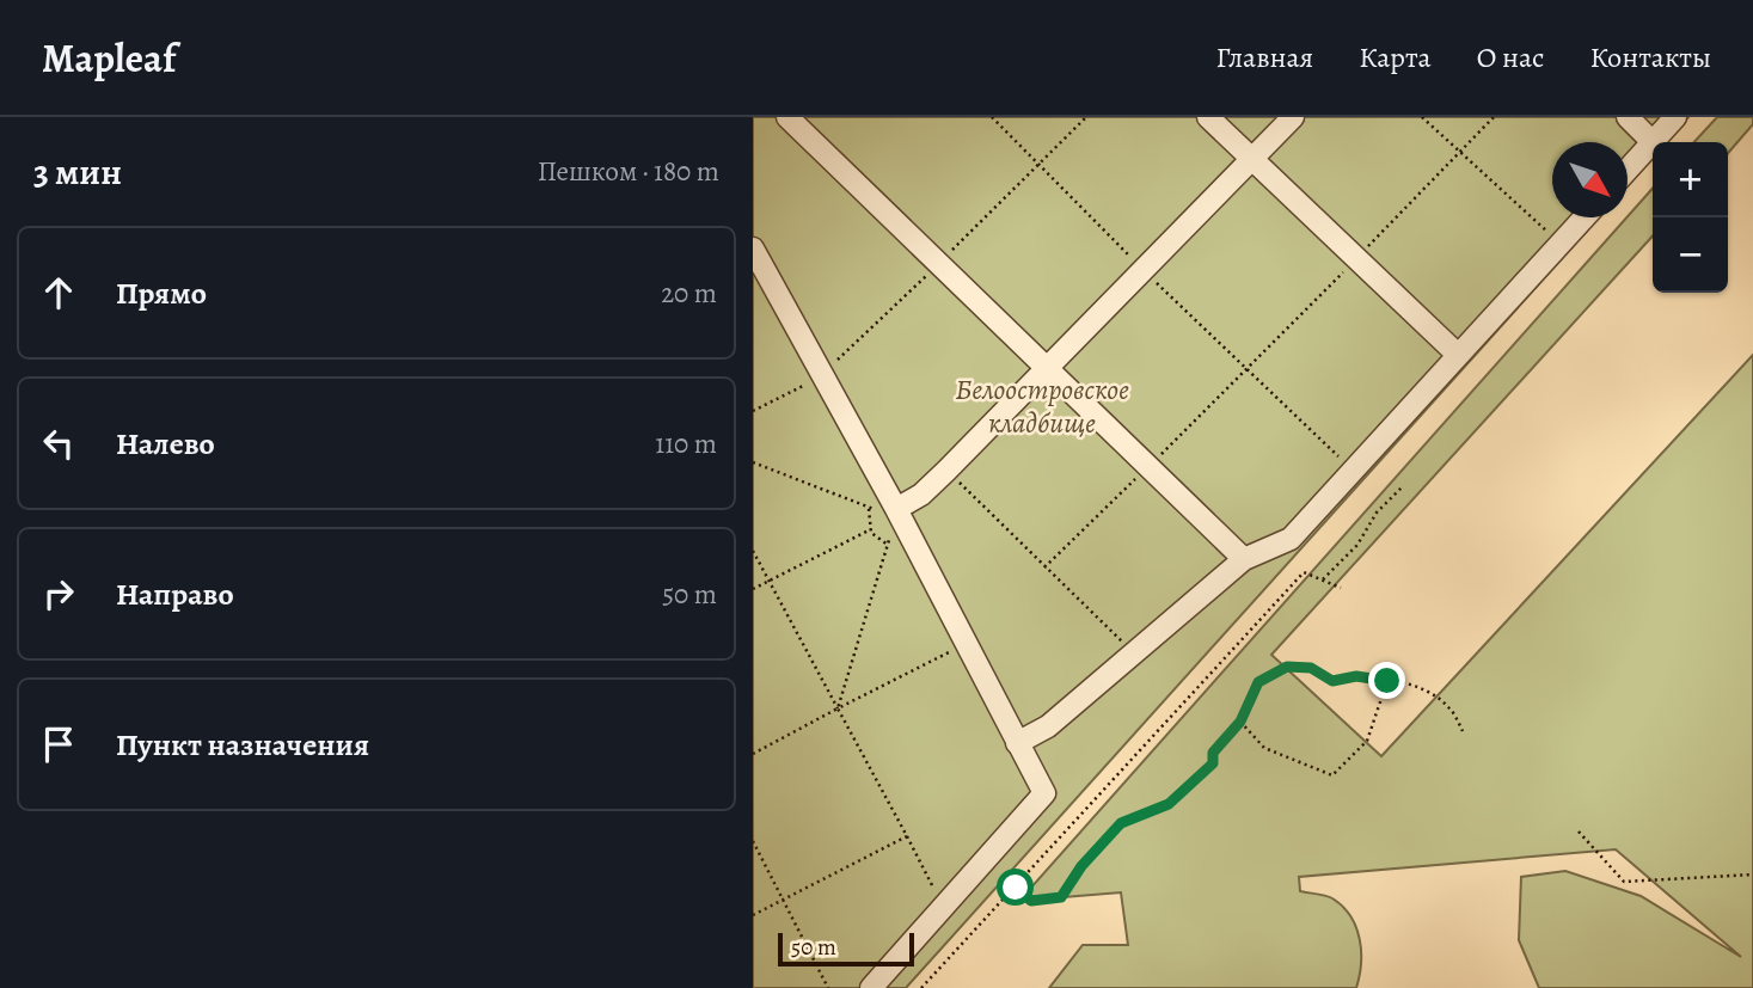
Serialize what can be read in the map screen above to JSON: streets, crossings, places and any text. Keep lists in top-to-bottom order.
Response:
{
  "parks": ["Белоостровское кладбище"],
  "scale_bar": "50 m",
  "north": "bottom right",
  "page": {
    "header": "Mapleaf",
    "nav": [
      "Главная",
      "Карта",
      "О нас",
      "Контакты"
    ],
    "heading": ["3 мин", "Пешком · 180 m"],
    "map_buttons": ["+", "−"],
    "list": [
      ["Прямо", "20 m"],
      ["Налево", "110 m"],
      ["Направо", "50 m"],
      "Пункт назначения"
    ],
    "scale": "50 m"
  }
}
